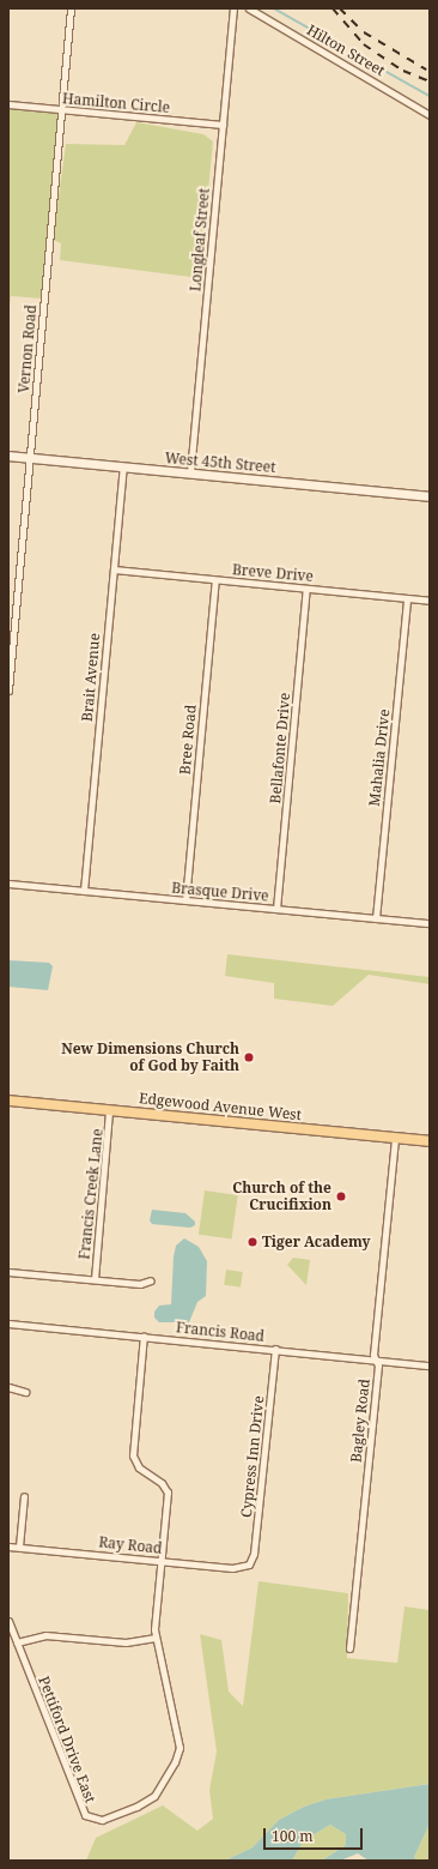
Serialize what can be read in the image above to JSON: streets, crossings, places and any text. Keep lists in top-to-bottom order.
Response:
{
  "streets": {
    "main road": ["Edgewood Avenue West"],
    "street": [
      "Hilton Street",
      "Hamilton Circle",
      "Longleaf Street",
      "Vernon Road",
      "West 45th Street",
      "Breve Drive",
      "Brait Avenue",
      "Bree Road",
      "Bellafonte Drive",
      "Mahalia Drive",
      "Brasque Drive",
      "Francis Creek Lane",
      "Francis Road",
      "Bagley Road",
      "Cypress Inn Drive",
      "Ray Road",
      "Pettiford Drive East"
    ]
  },
  "crossings": [
    ["Hamilton Circle", "Longleaf Street"],
    ["Hamilton Circle", "Vernon Road"],
    ["Longleaf Street", "West 45th Street"],
    ["Vernon Road", "West 45th Street"],
    ["West 45th Street", "Brait Avenue"],
    ["Breve Drive", "Brait Avenue"],
    ["Breve Drive", "Bree Road"],
    ["Breve Drive", "Bellafonte Drive"],
    ["Breve Drive", "Mahalia Drive"],
    ["Brait Avenue", "Brasque Drive"],
    ["Bree Road", "Brasque Drive"],
    ["Bellafonte Drive", "Brasque Drive"],
    ["Mahalia Drive", "Brasque Drive"],
    ["Edgewood Avenue West", "Francis Creek Lane"],
    ["Edgewood Avenue West", "Bagley Road"],
    ["Francis Road", "Bagley Road"],
    ["Francis Road", "Cypress Inn Drive"],
    ["Francis Road", "Pettiford Drive East"],
    ["Cypress Inn Drive", "Ray Road"],
    ["Ray Road", "Pettiford Drive East"]
  ],
  "places": ["New Dimensions Church of God by Faith", "Church of the Crucifixion", "Tiger Academy"],
  "scale_bar": "100 m"
}
